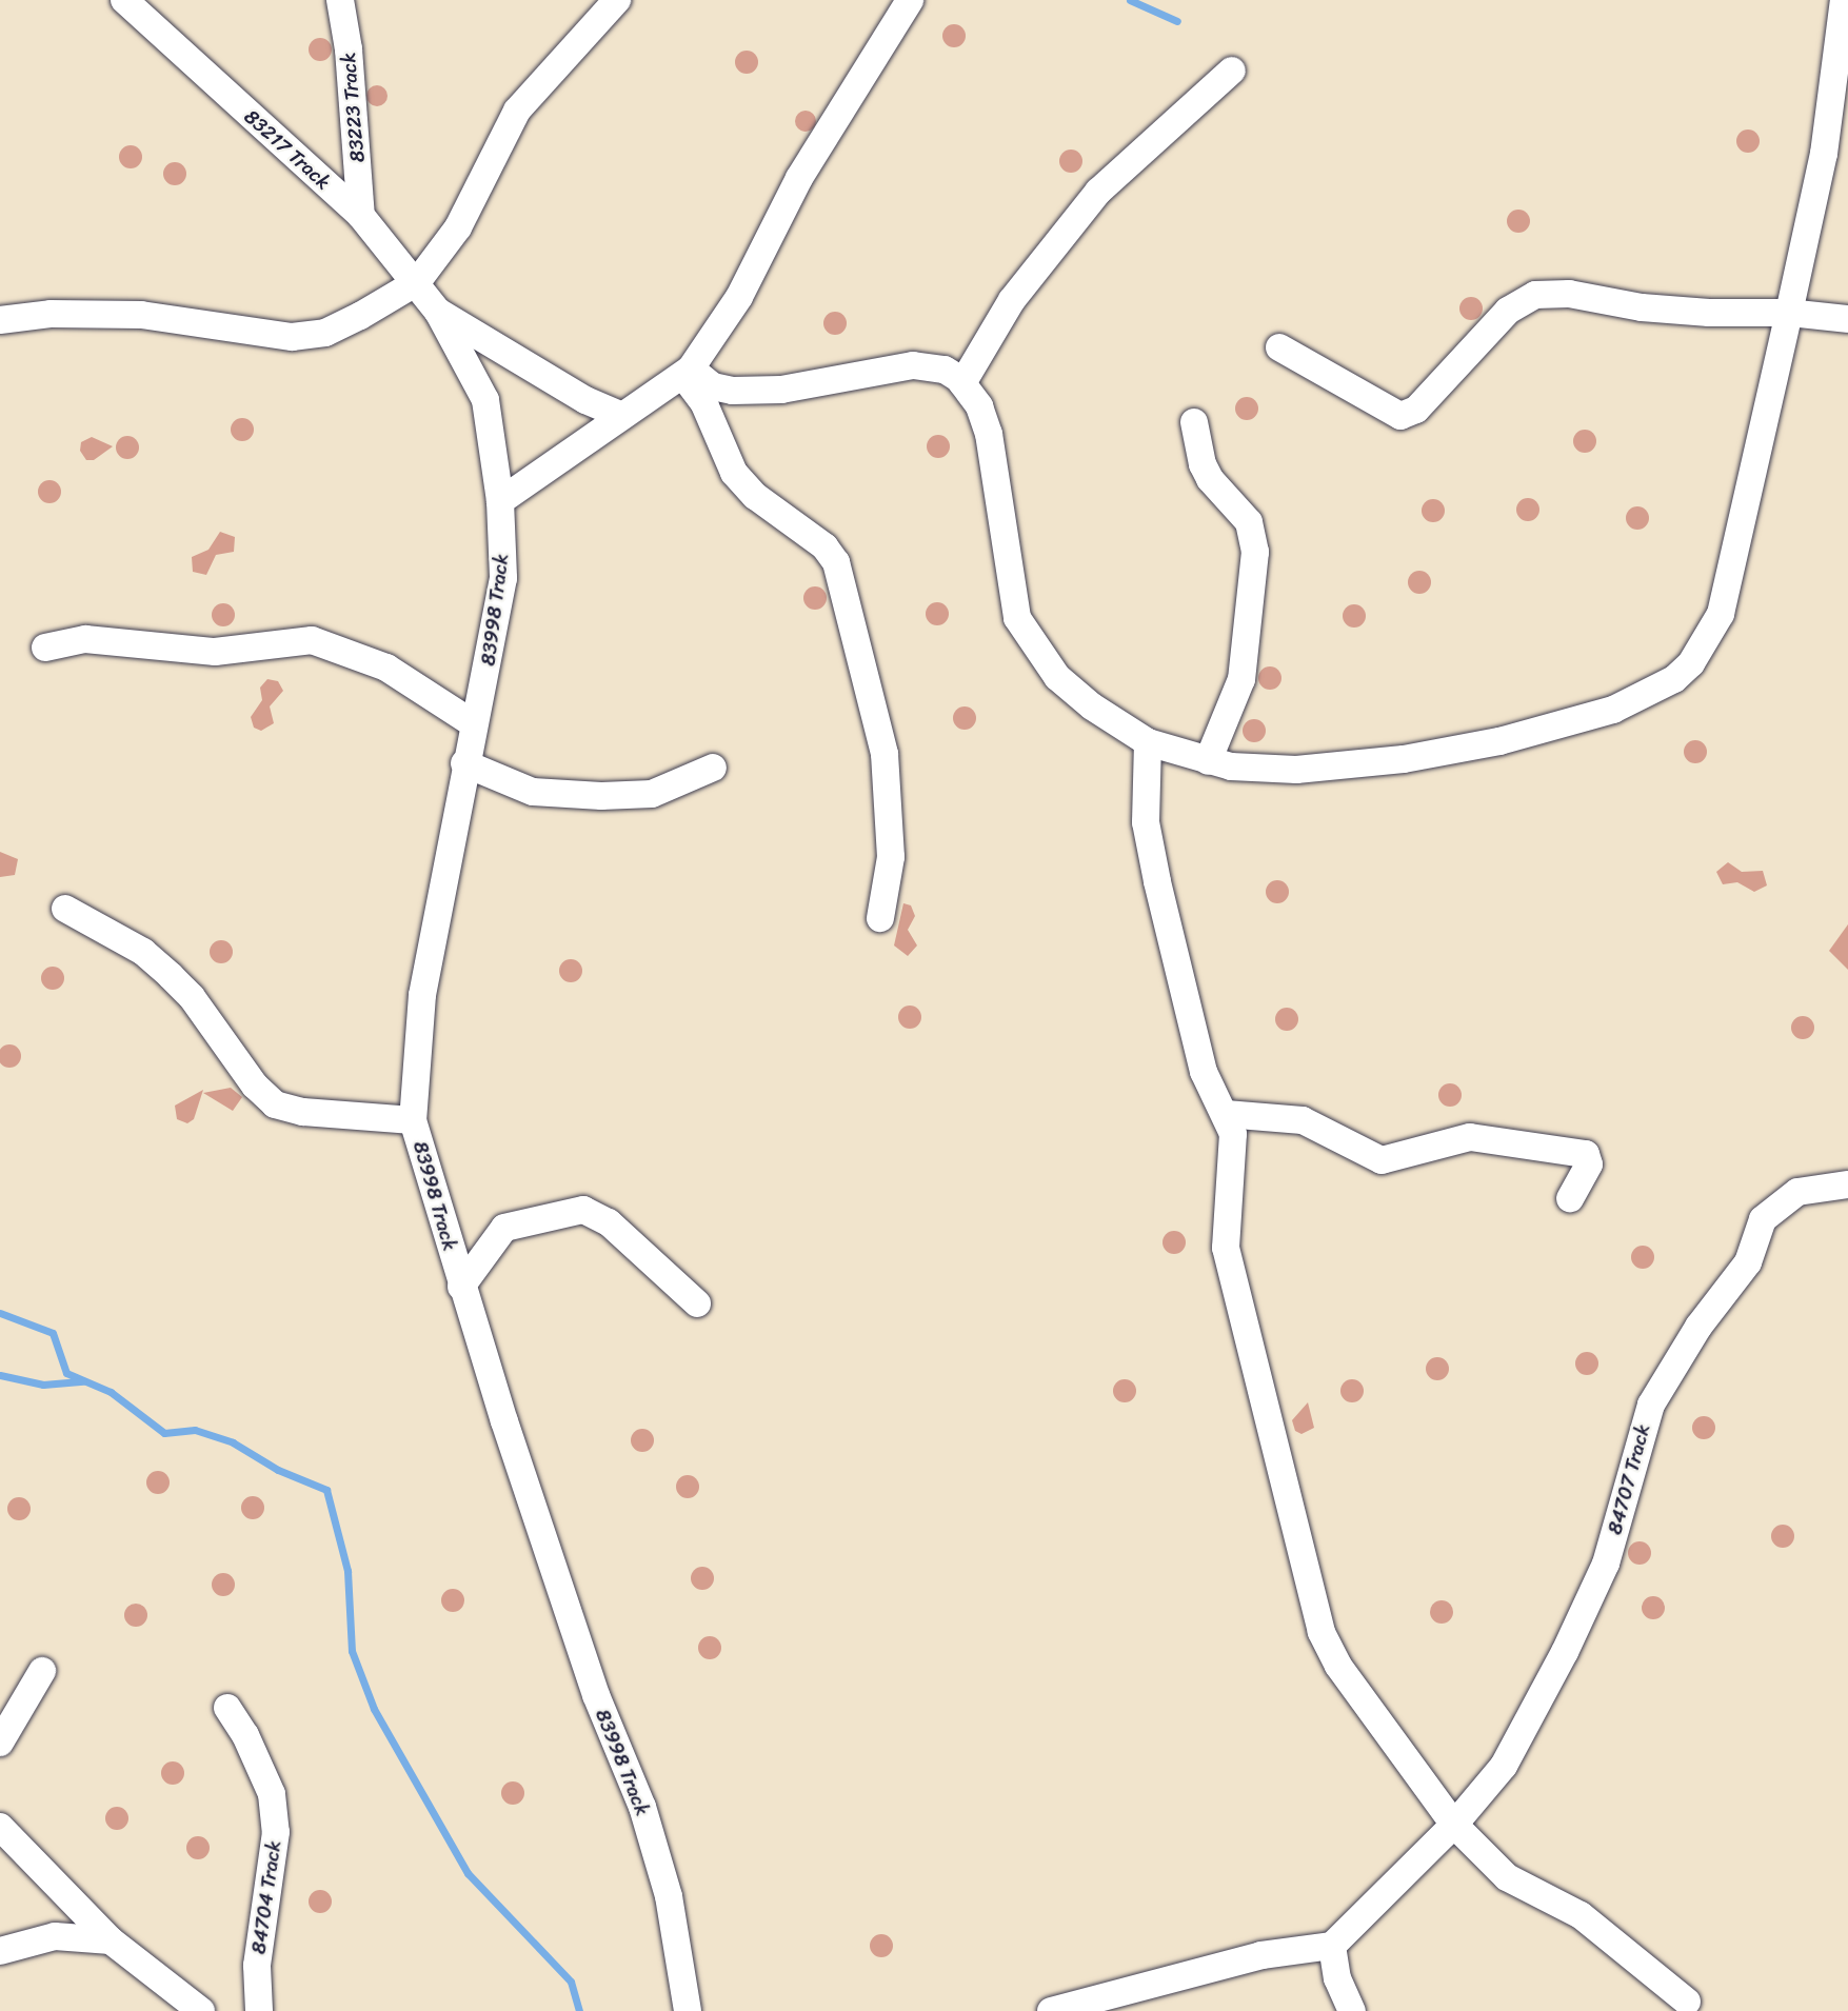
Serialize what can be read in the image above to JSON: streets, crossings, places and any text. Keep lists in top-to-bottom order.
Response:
{
  "streets": {
    "street": [
      "83223 Track",
      "83217 Track",
      "83998 Track",
      "84707 Track",
      "84704 Track"
    ]
  },
  "crossings": [
    ["83223 Track", "83217 Track"],
    ["83217 Track", "83998 Track"]
  ]
}
